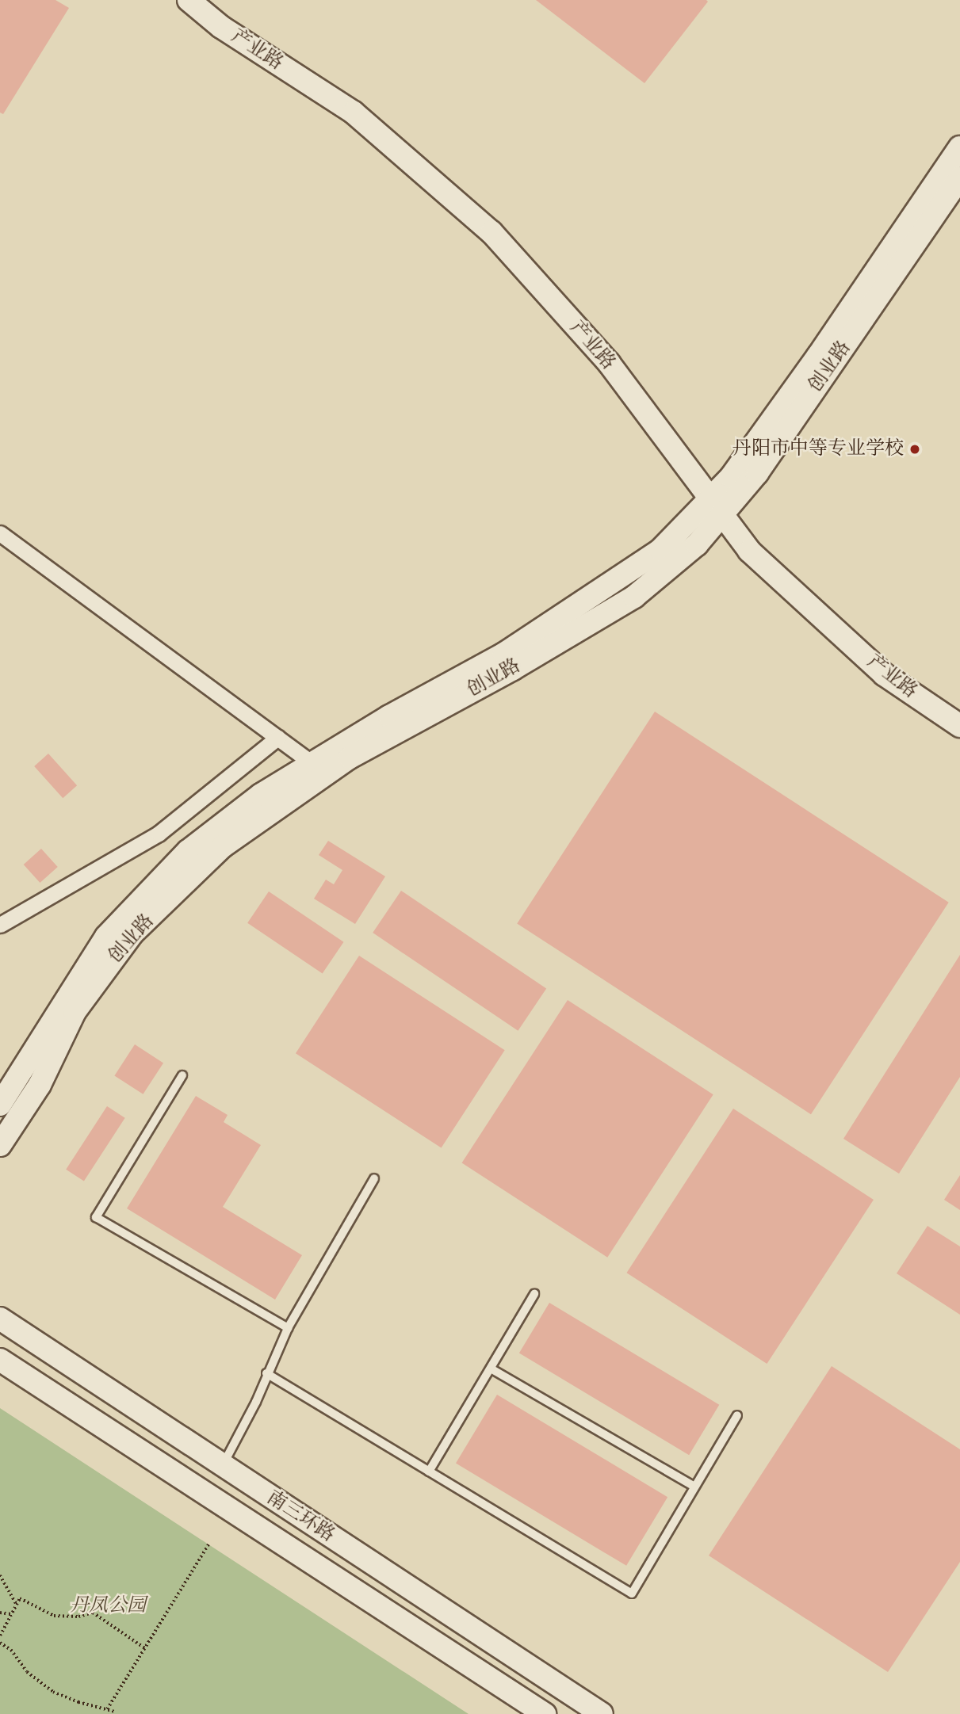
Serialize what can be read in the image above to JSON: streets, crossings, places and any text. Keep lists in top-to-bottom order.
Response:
{
  "streets": {
    "street": ["产业路", "创业路", "南三环路"]
  },
  "crossings": [
    ["产业路", "创业路"]
  ],
  "parks": ["丹凤公园"],
  "places": ["丹阳市中等专业学校"]
}
